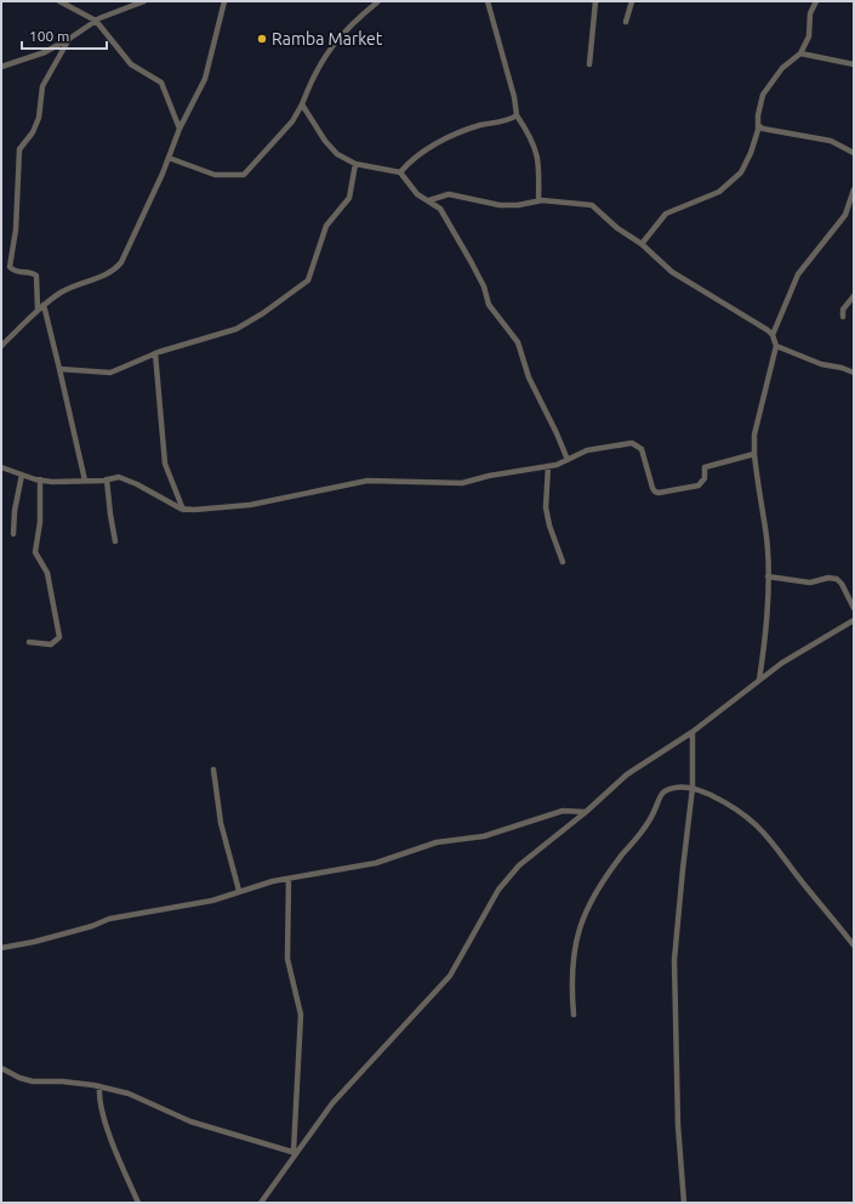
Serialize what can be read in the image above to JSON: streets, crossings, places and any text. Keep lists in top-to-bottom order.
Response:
{
  "places": ["Ramba Market"],
  "scale_bar": "100 m"
}
